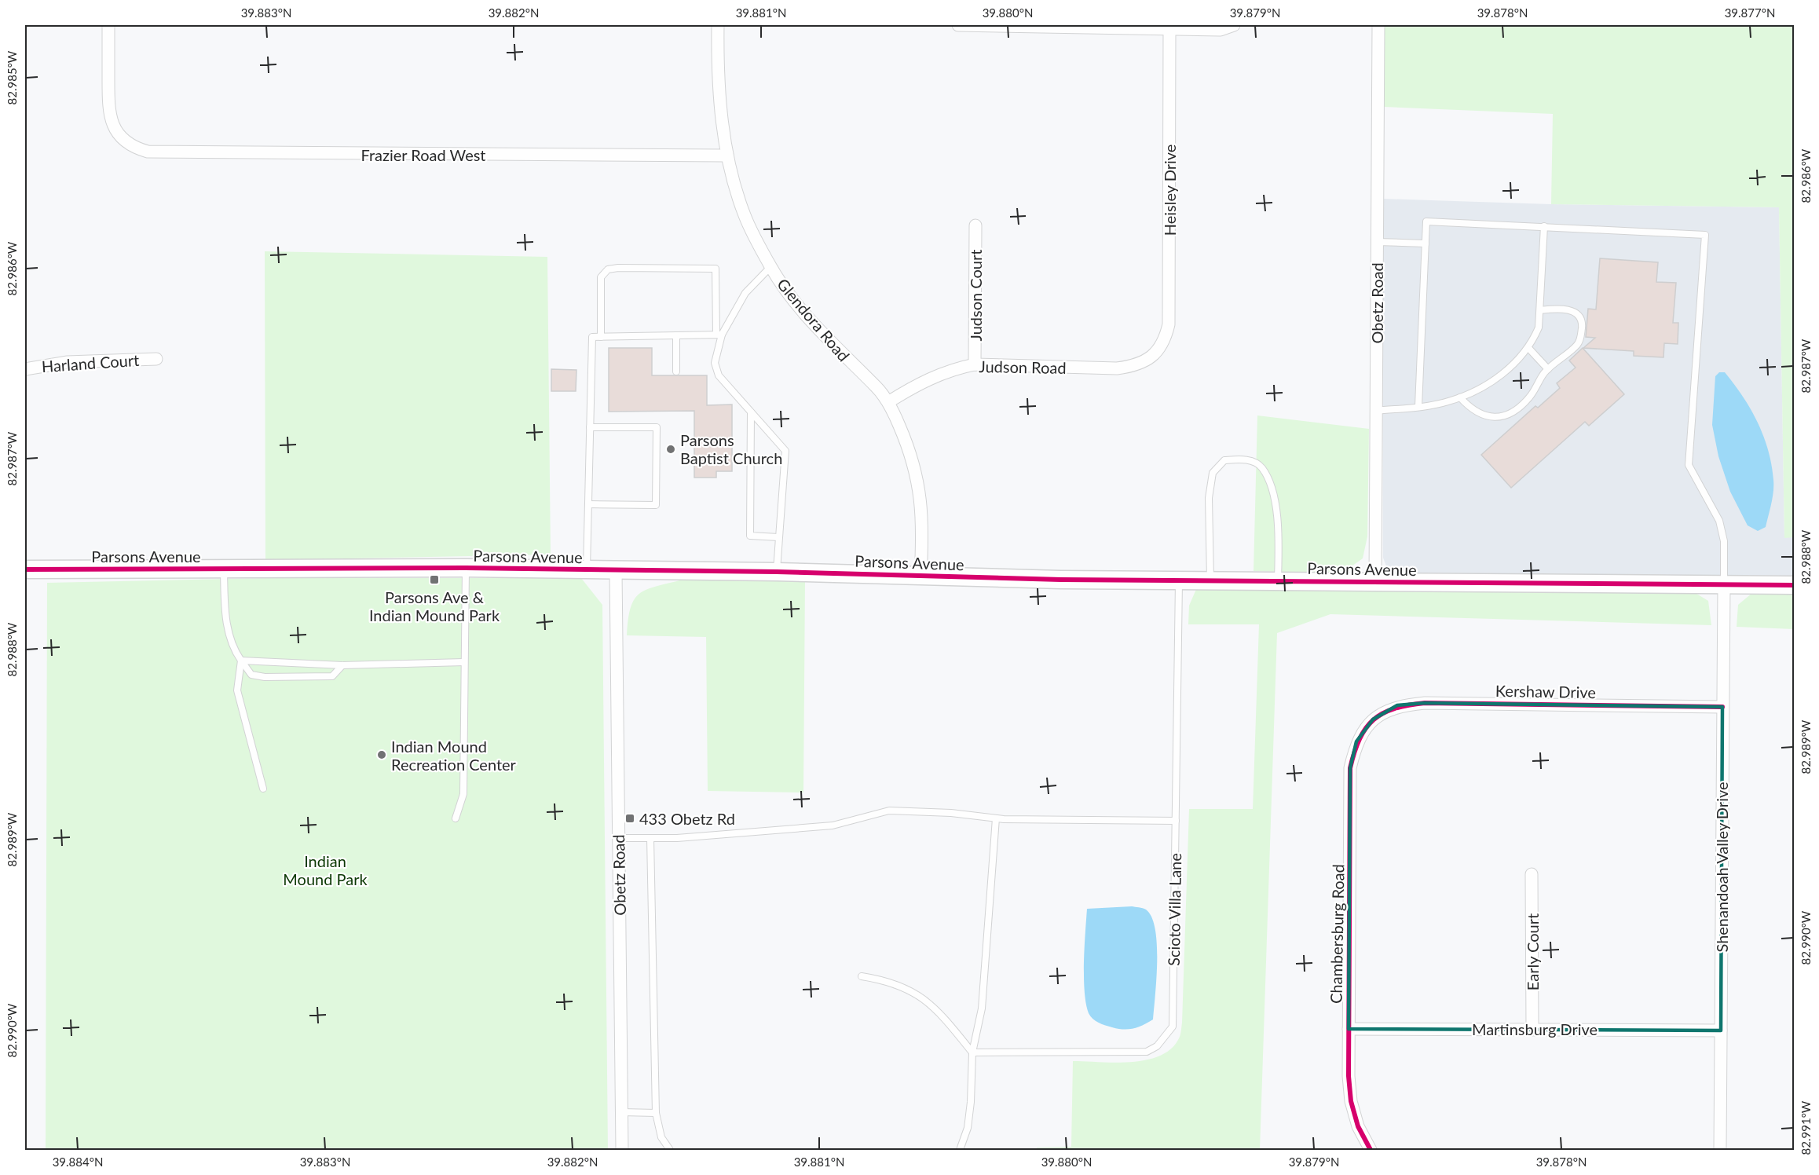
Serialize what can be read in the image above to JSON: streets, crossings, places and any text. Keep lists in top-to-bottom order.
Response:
{
  "streets": {
    "street": [
      "Frazier Road West",
      "Heisley Drive",
      "Judson Court",
      "Obetz Road",
      "Glendora Road",
      "Harland Court",
      "Judson Road",
      "Parsons Avenue",
      "Kershaw Drive",
      "Shenandoah Valley Drive",
      "Chambersburg Road",
      "Early Court",
      "Martinsburg Drive"
    ],
    "lane": ["Scioto Villa Lane"]
  },
  "crossings": [
    ["Frazier Road West", "Glendora Road"],
    ["Heisley Drive", "Judson Road"],
    ["Judson Court", "Judson Road"],
    ["Obetz Road", "Parsons Avenue"],
    ["Glendora Road", "Judson Road"],
    ["Glendora Road", "Parsons Avenue"],
    ["Parsons Avenue", "Shenandoah Valley Drive"],
    ["Parsons Avenue", "Scioto Villa Lane"],
    ["Kershaw Drive", "Shenandoah Valley Drive"],
    ["Kershaw Drive", "Chambersburg Road"],
    ["Shenandoah Valley Drive", "Martinsburg Drive"],
    ["Chambersburg Road", "Martinsburg Drive"],
    ["Early Court", "Martinsburg Drive"]
  ],
  "parks": ["Indian Mound Park"],
  "places": {
    "other": ["Parsons Baptist Church", "Indian Mound Recreation Center"],
    "transit": ["Parsons Ave & Indian Mound Park", "433 Obetz Rd"]
  },
  "coordinates": [
    "39.883°N",
    "39.882°N",
    "39.881°N",
    "39.880°N",
    "39.879°N",
    "39.878°N",
    "39.877°N",
    "82.985°W",
    "82.986°W",
    "82.987°W",
    "82.988°W",
    "82.989°W",
    "82.990°W",
    "82.991°W",
    "39.884°N"
  ]
}
